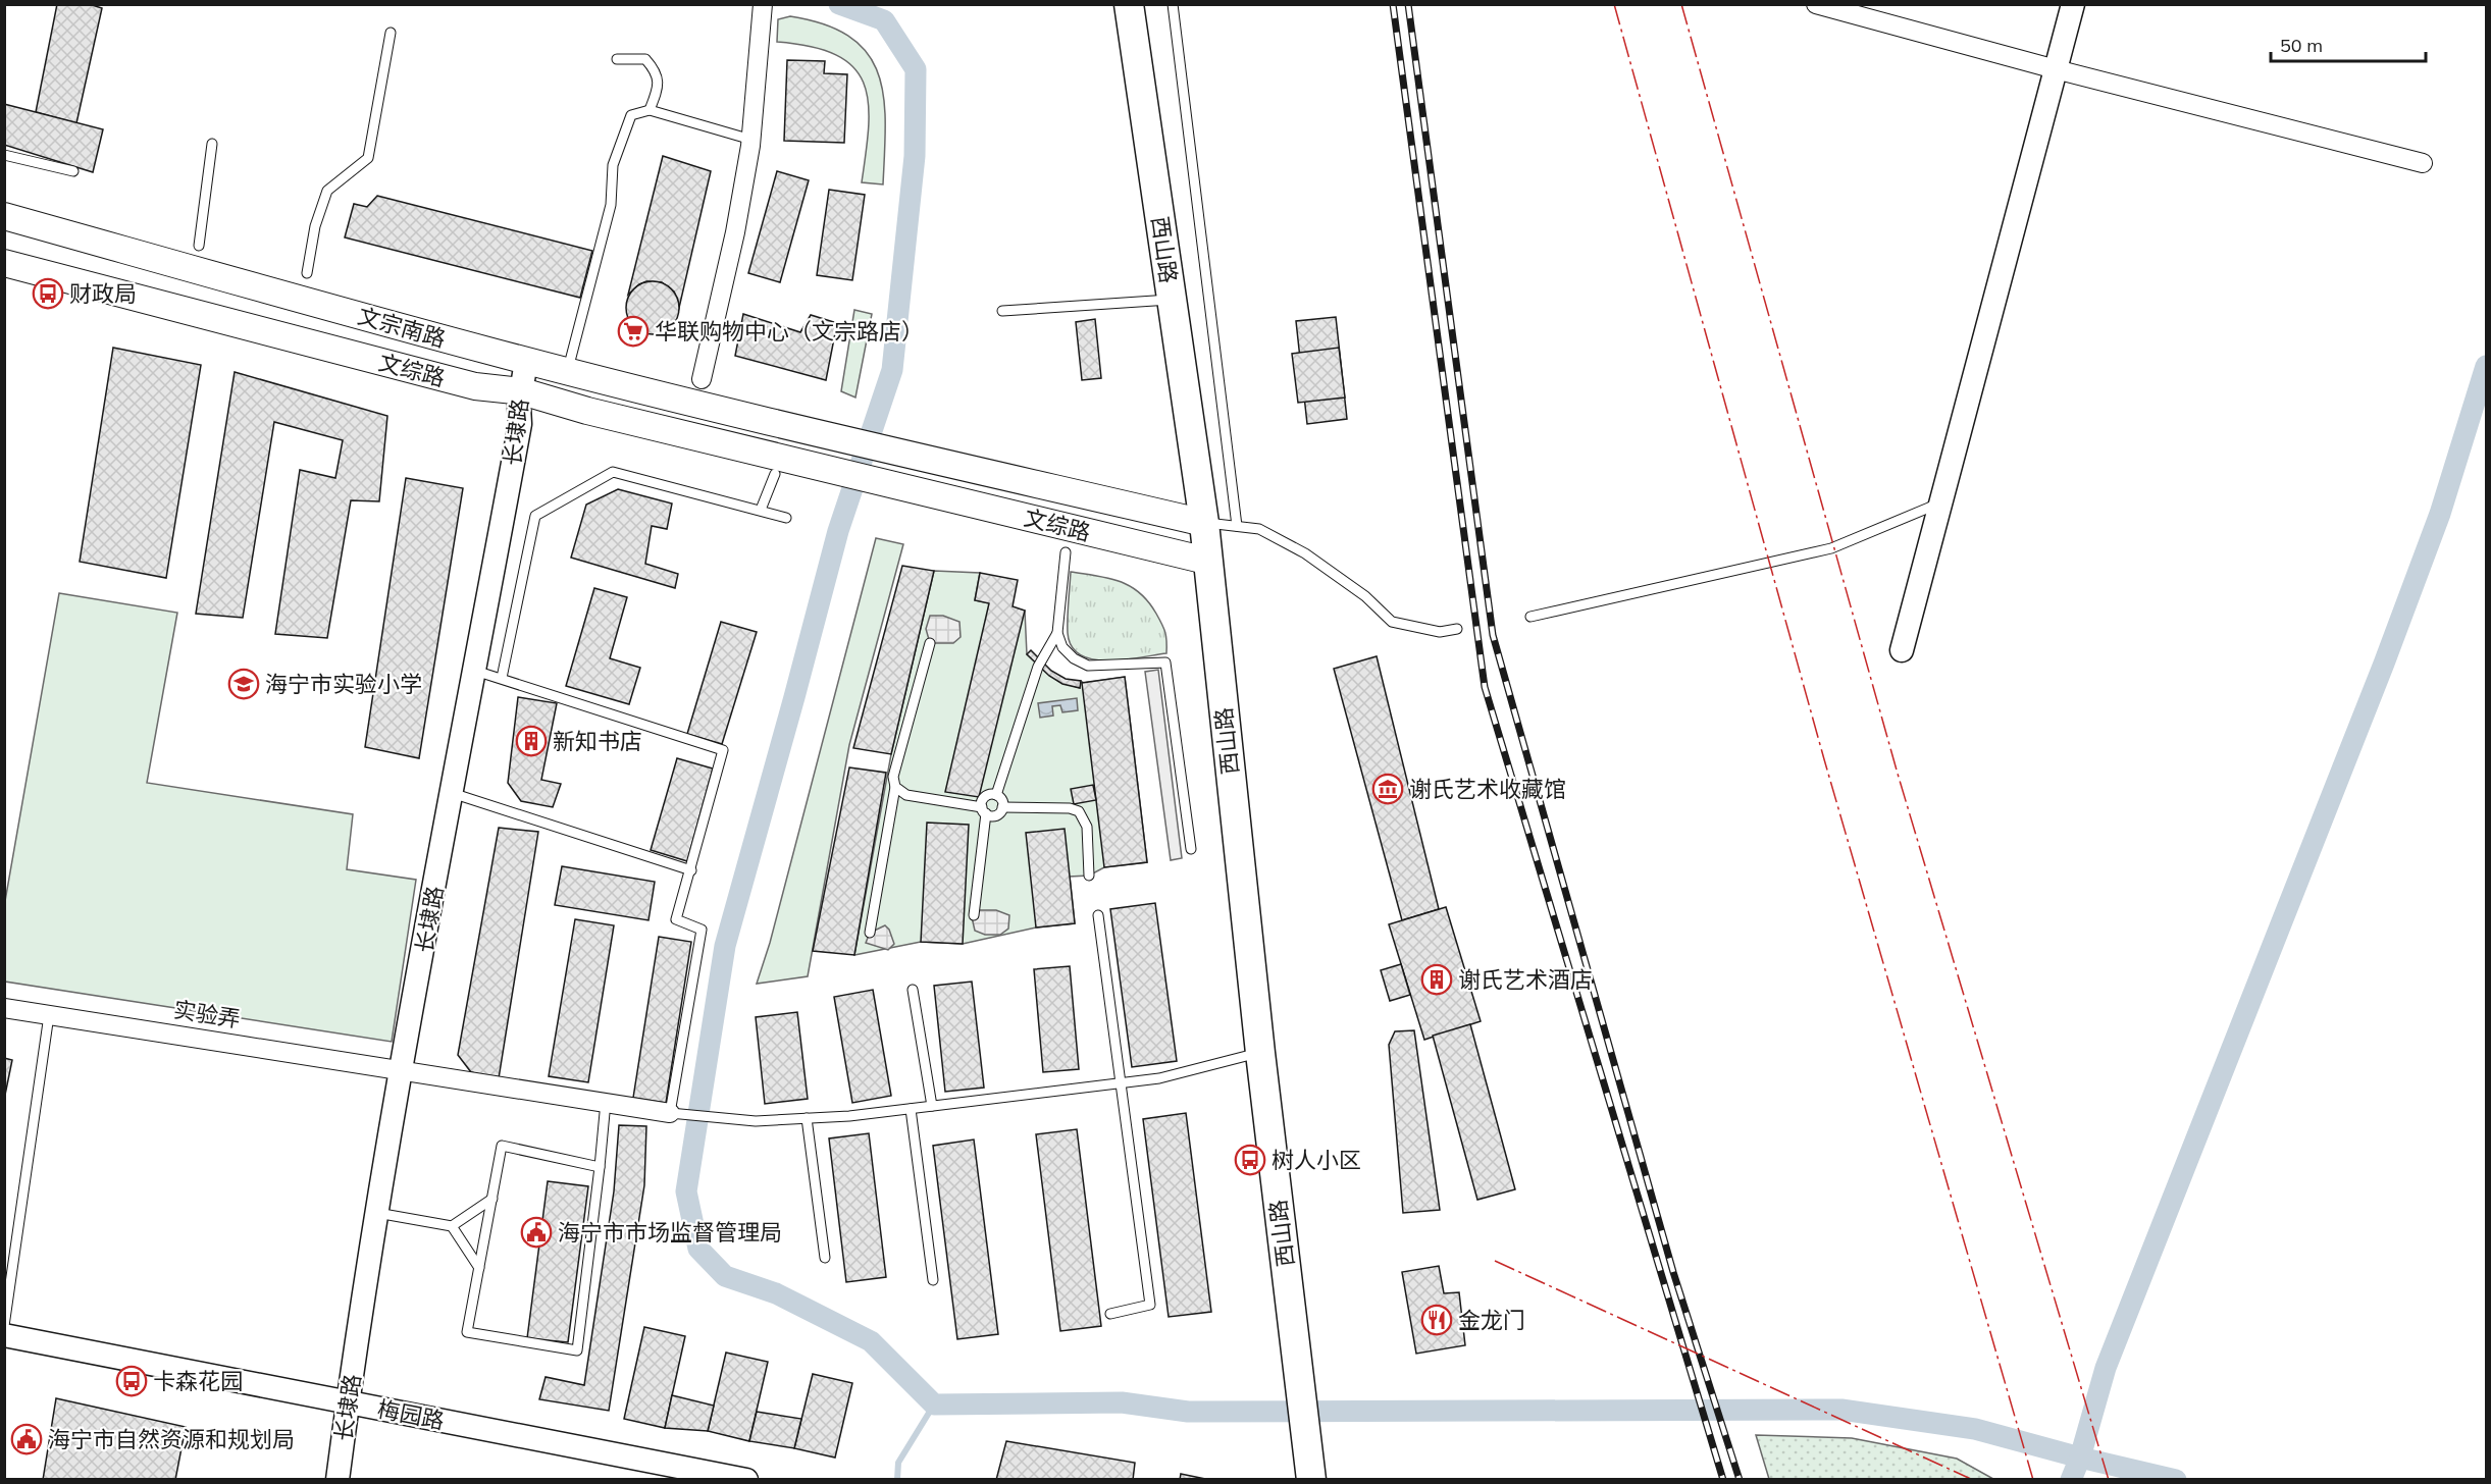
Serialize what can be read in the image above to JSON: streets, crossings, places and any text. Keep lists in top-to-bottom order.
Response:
{
  "streets": {
    "main road": ["西山路", "文宗南路", "文综路"],
    "street": ["长埭路", "实验弄", "梅园路"]
  },
  "crossings": [
    ["西山路", "文宗南路"],
    ["西山路", "文综路"],
    ["文宗南路", "长埭路"],
    ["文综路", "长埭路"],
    ["长埭路", "实验弄"],
    ["长埭路", "梅园路"]
  ],
  "places": {
    "bus stop": ["财政局", "树人小区", "卡森花园"],
    "supermarket": ["华联购物中心（文宗路店）"],
    "school or university": ["海宁市实验小学"],
    "building": ["新知书店", "谢氏艺术酒店"],
    "museum": ["谢氏艺术收藏馆"],
    "public building": ["海宁市市场监督管理局", "海宁市自然资源和规划局"],
    "restaurant": ["金龙门"]
  },
  "scale_bar": "50 m"
}
